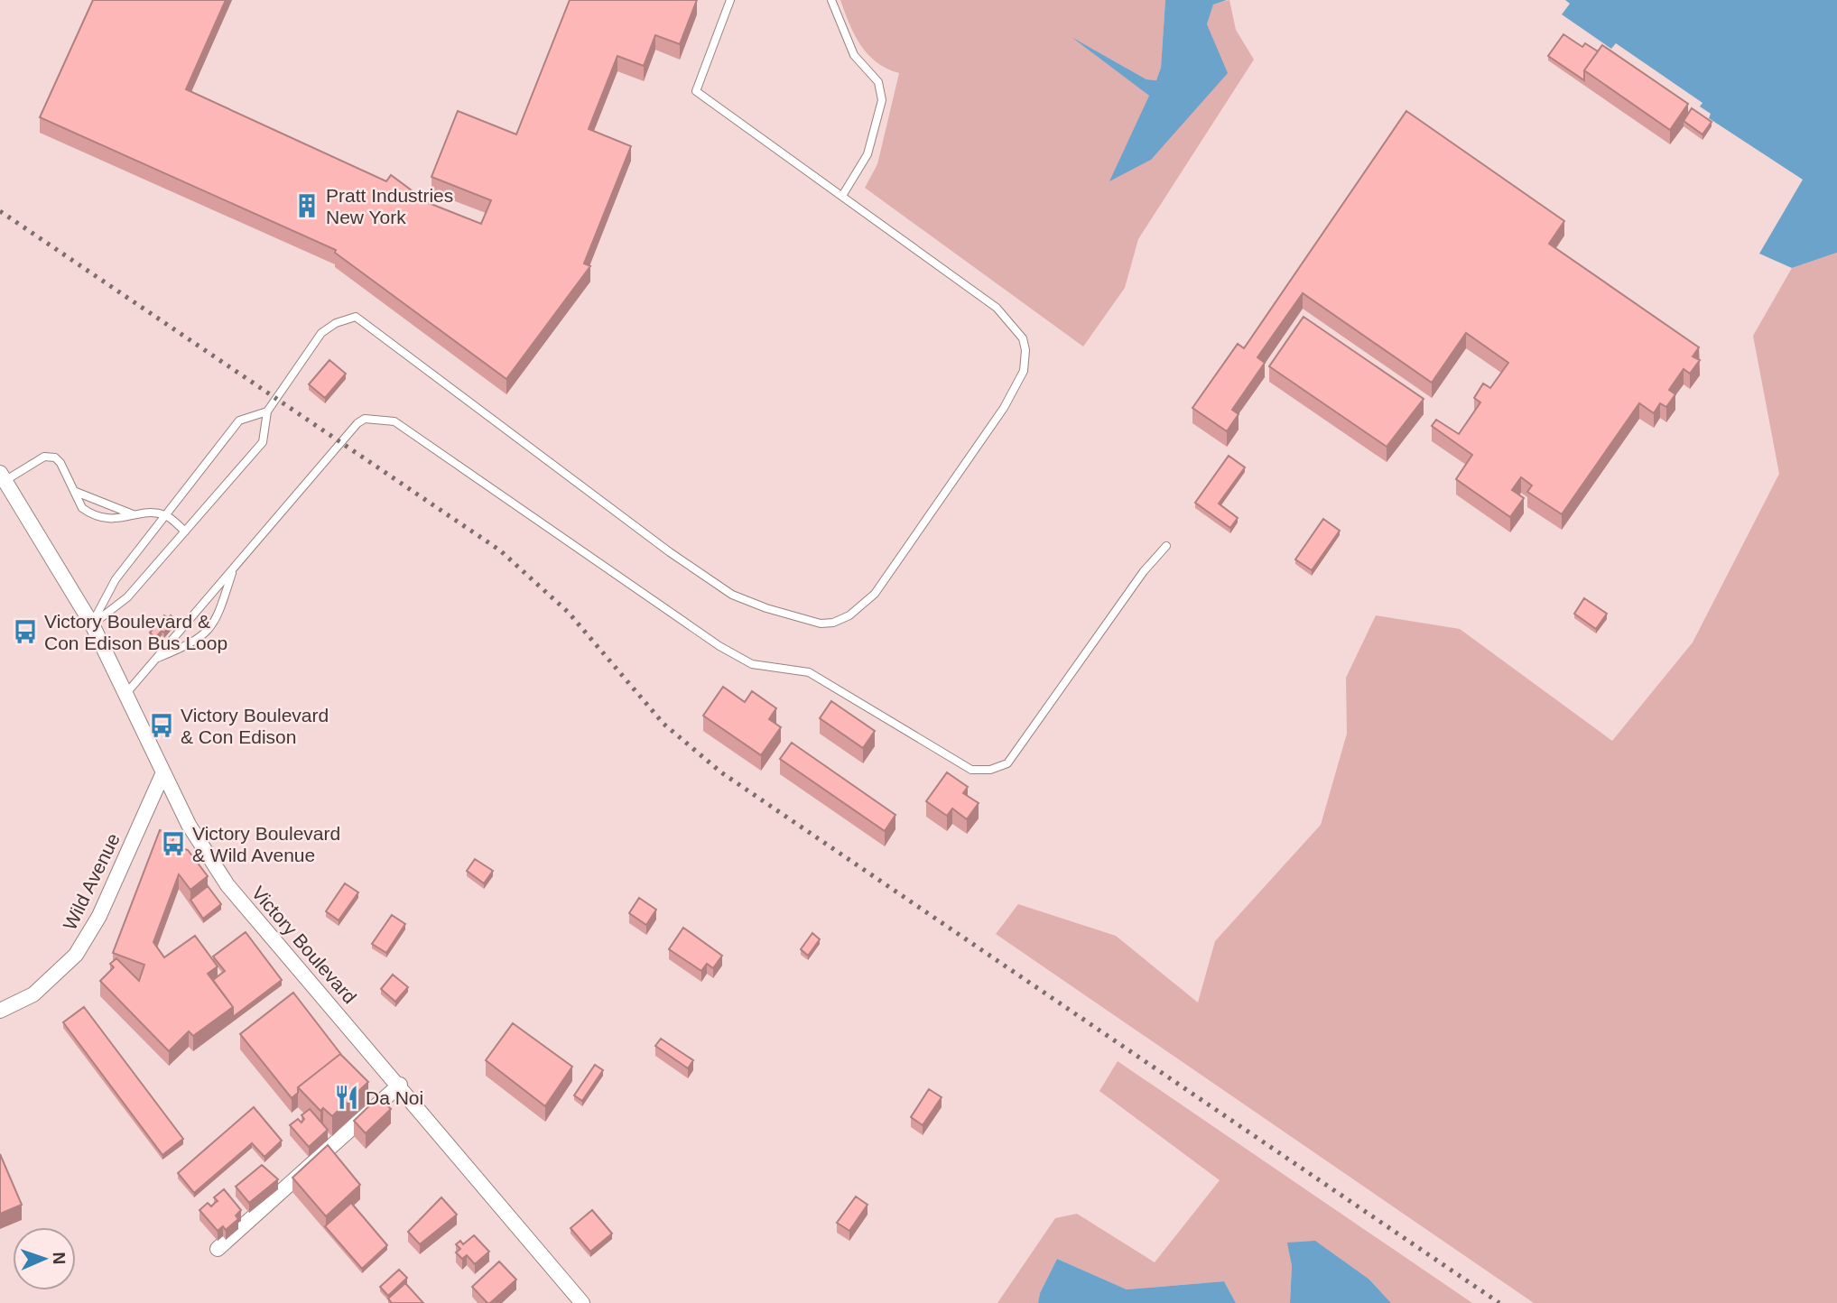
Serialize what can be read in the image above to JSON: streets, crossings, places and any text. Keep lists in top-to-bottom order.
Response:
{
  "streets": {
    "street": ["Wild Avenue", "Victory Boulevard"]
  },
  "crossings": [
    ["Wild Avenue", "Victory Boulevard"]
  ],
  "places": {
    "building": ["Pratt Industries New York"],
    "bus stop": ["Victory Boulevard & Con Edison Bus Loop", "Victory Boulevard & Con Edison", "Victory Boulevard & Wild Avenue"],
    "restaurant": ["Da Noi"]
  },
  "north": "right"
}
